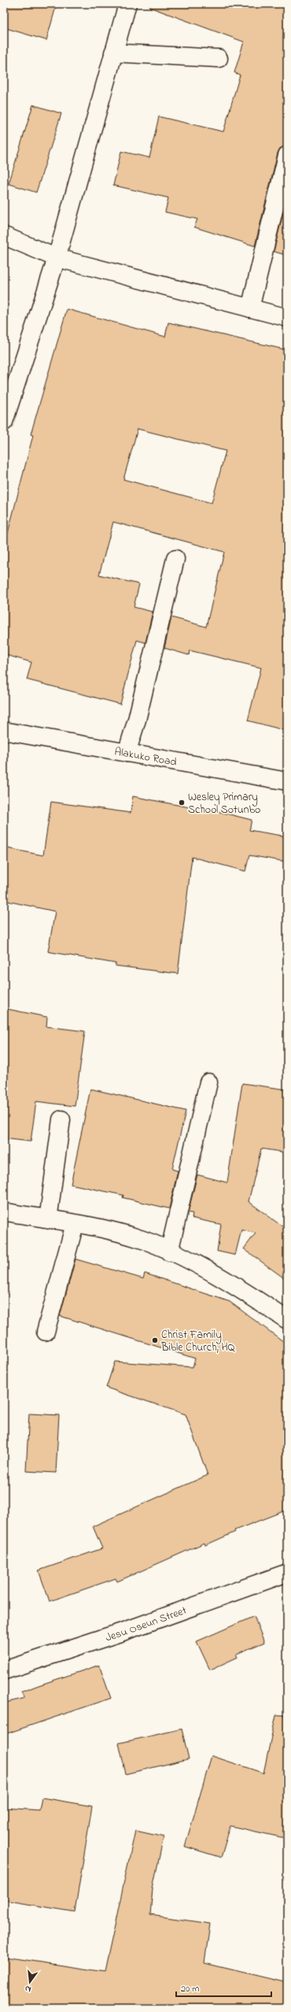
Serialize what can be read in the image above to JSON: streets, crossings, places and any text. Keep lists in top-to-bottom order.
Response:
{
  "streets": {
    "street": ["Alakuko Road", "Jesu Oseun Street"]
  },
  "places": ["Wesley Primary School Sotunbo", "Christ Family Bible Church, HQ"],
  "scale_bar": "20 m",
  "north": "bottom"
}
